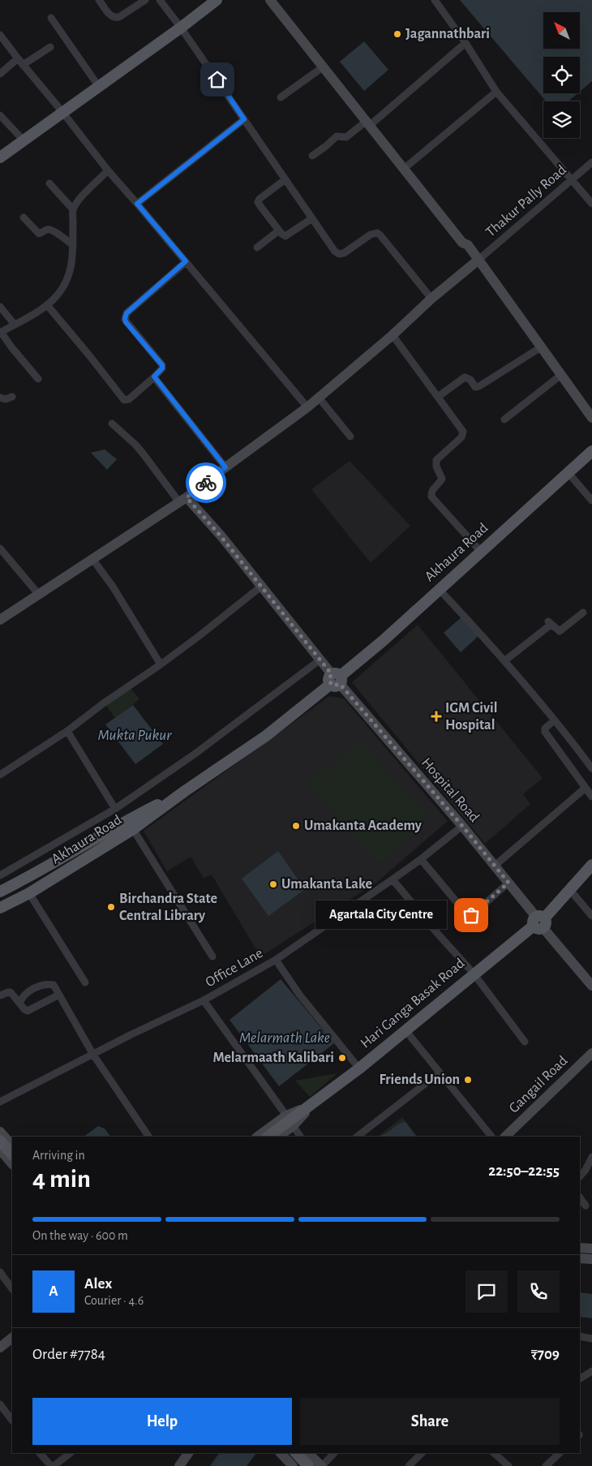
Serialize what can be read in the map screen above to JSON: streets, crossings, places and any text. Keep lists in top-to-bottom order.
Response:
{
  "streets": {
    "main road": ["Akhaura Road", "Hari Ganga Basak Road"],
    "street": [
      "Thakur Pally Road",
      "Hospital Road",
      "Office Lane",
      "Gangail Road"
    ]
  },
  "crossings": [
    ["Akhaura Road", "Hospital Road"],
    ["Hospital Road", "Office Lane"],
    ["Hospital Road", "Hari Ganga Basak Road"]
  ],
  "water": ["Mukta Pukur", "Melarmath Lake"],
  "places": {
    "other": [
      "Jagannathbari",
      "Umakanta Academy",
      "Umakanta Lake",
      "Birchandra State Central Library",
      "Agartala City Centre",
      "Melarmaath Kalibari",
      "Friends Union"
    ],
    "health": ["IGM Civil Hospital"]
  },
  "north": "top left",
  "page": {
    "bubble": "Agartala City Centre",
    "heading": ["4 min", "Arriving in", "22:50–22:55"],
    "panel": [
      "Alex",
      "Courier · 4.6",
      "Order #7784",
      "₹709"
    ],
    "bar": "On the way · 600 m",
    "round": "A",
    "buttons": ["Help", "Share"]
  }
}
